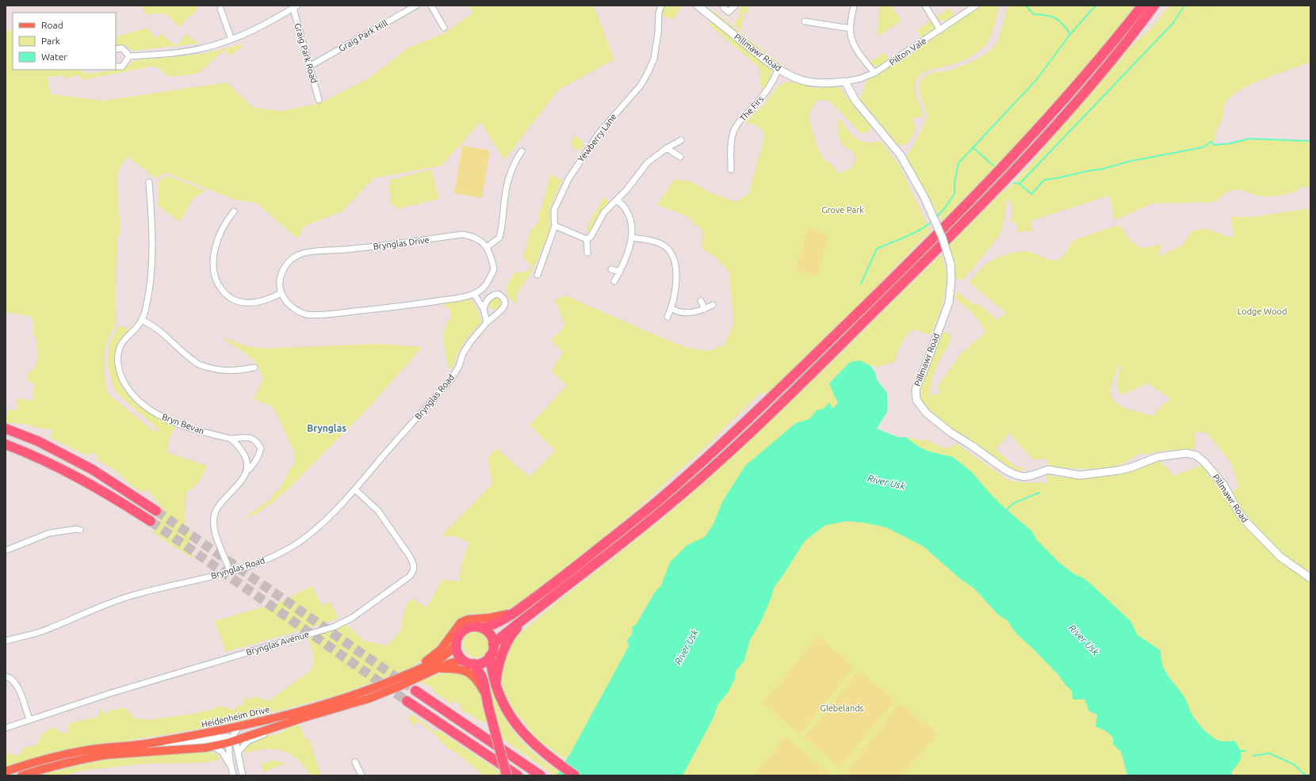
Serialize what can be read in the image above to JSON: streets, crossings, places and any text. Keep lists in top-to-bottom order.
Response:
{
  "streets": {
    "main road": ["Heidenheim Drive"],
    "street": [
      "Graig Park Hill",
      "Pilton Vale",
      "Pillmawr Road",
      "Graig Park Road",
      "The Firs",
      "Yewberry Lane",
      "Brynglas Drive",
      "Brynglas Road",
      "Bryn Bevan",
      "Brynglas Avenue"
    ]
  },
  "crossings": [
    ["Graig Park Hill", "Graig Park Road"],
    ["Pilton Vale", "Pillmawr Road"],
    ["Pillmawr Road", "The Firs"],
    ["Brynglas Road", "Bryn Bevan"],
    ["Brynglas Road", "Brynglas Avenue"]
  ],
  "districts": ["Brynglas"],
  "water": ["River Usk"],
  "parks": ["Grove Park", "Lodge Wood", "Glebelands"],
  "legend": ["Road", "Park", "Water"]
}
